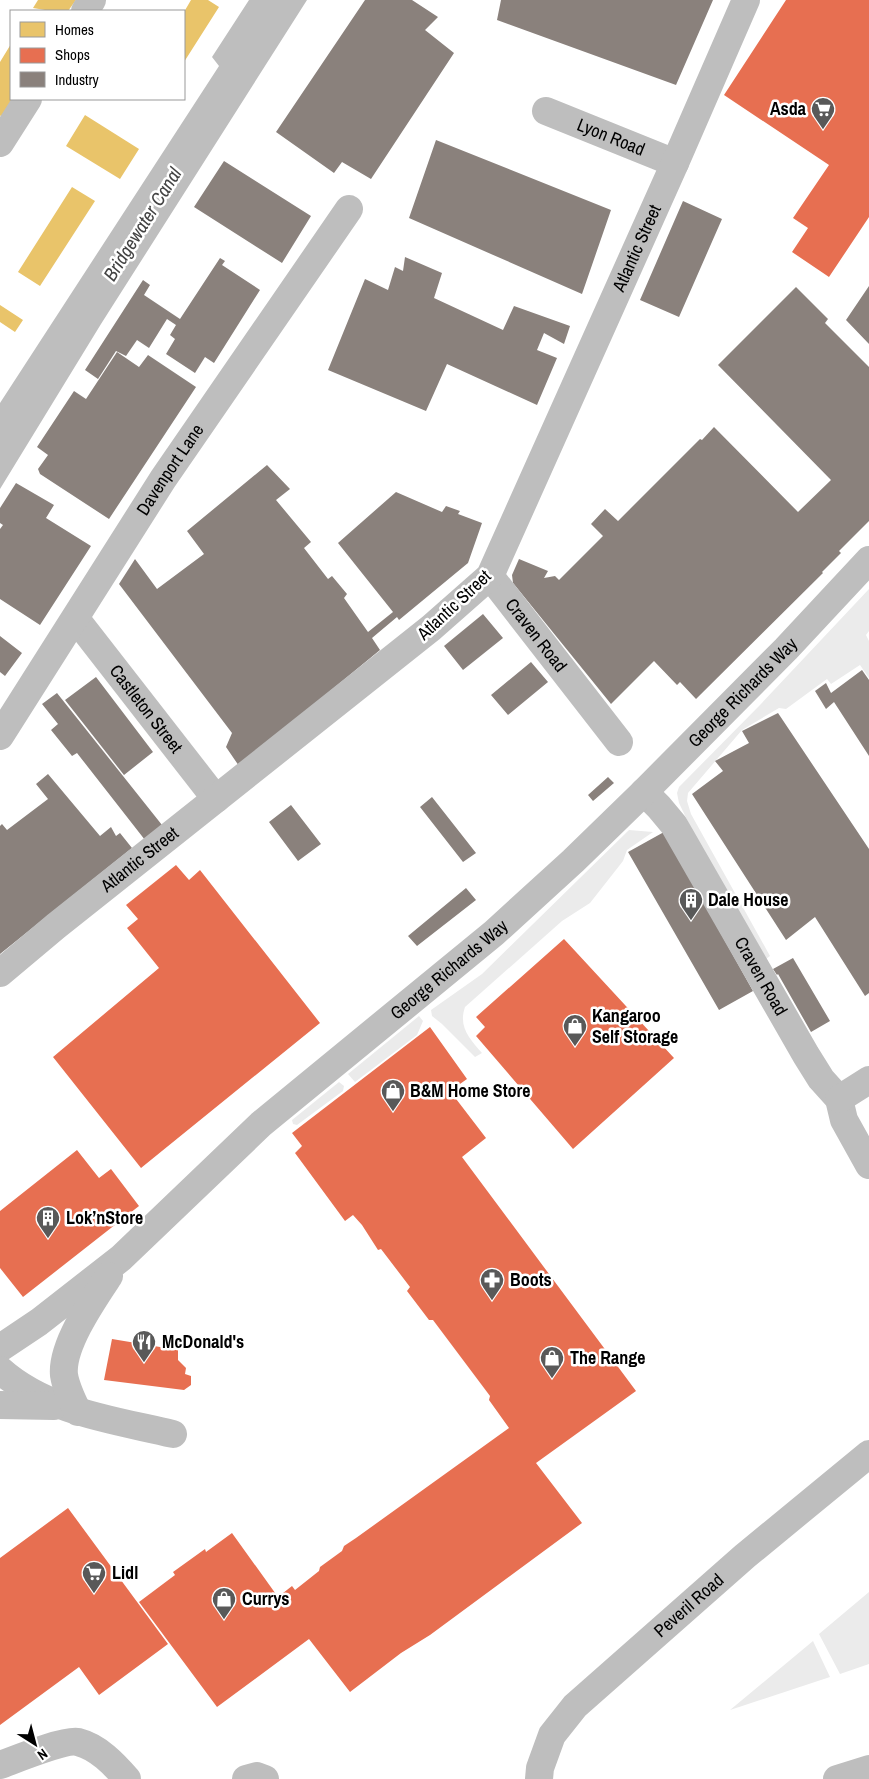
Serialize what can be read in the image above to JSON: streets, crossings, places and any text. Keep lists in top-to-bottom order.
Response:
{
  "streets": {
    "street": [
      "Lyon Road",
      "Atlantic Street",
      "Davenport Lane",
      "Craven Road",
      "George Richards Way",
      "Castleton Street",
      "Peveril Road"
    ]
  },
  "crossings": [
    ["Lyon Road", "Atlantic Street"],
    ["Atlantic Street", "Craven Road"],
    ["Atlantic Street", "Castleton Street"],
    ["Davenport Lane", "Castleton Street"],
    ["Craven Road", "George Richards Way"]
  ],
  "water": ["Bridgewater Canal"],
  "places": {
    "supermarket": ["Asda", "Lidl"],
    "building": ["Dale House", "Lok’nStore"],
    "shop": [
      "Kangaroo Self Storage",
      "B&M Home Store",
      "The Range",
      "Currys"
    ],
    "pharmacy": ["Boots"],
    "restaurant": ["McDonald's"]
  },
  "legend": ["Homes", "Shops", "Industry"],
  "north": "bottom right"
}
